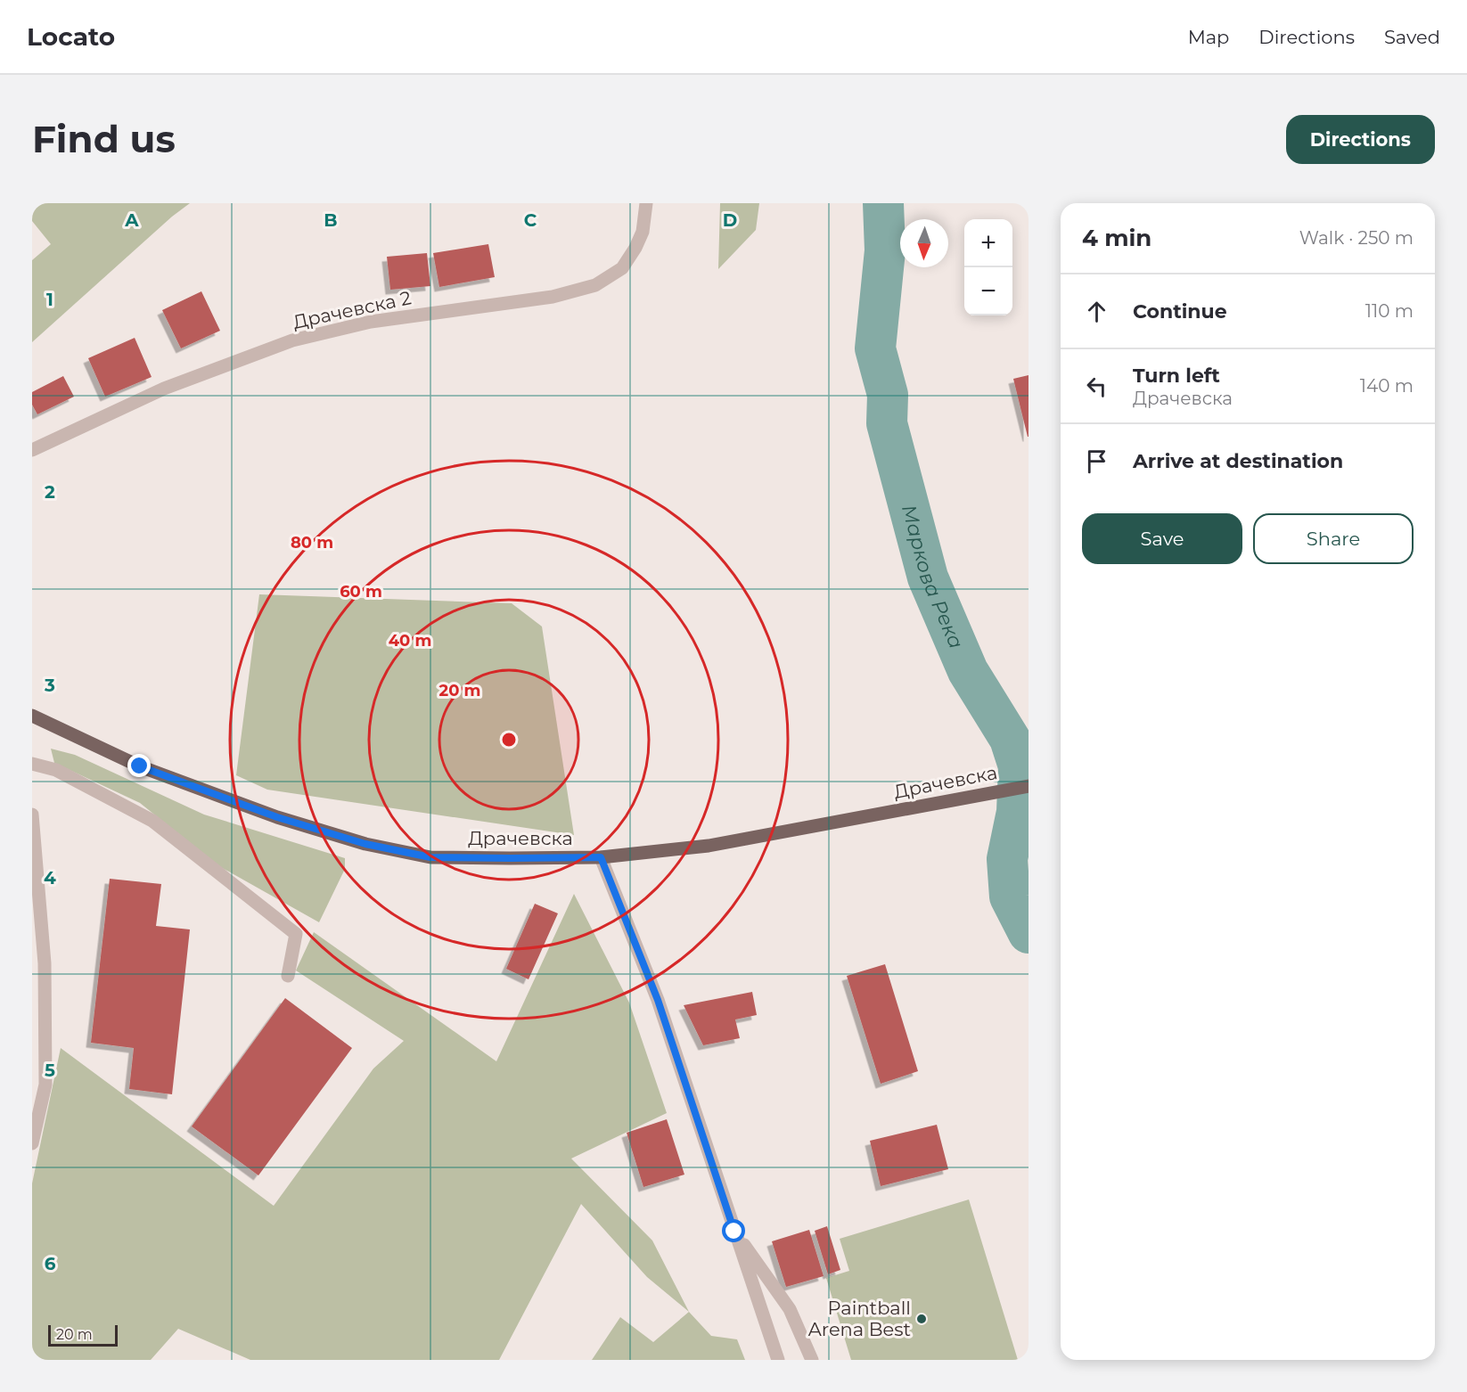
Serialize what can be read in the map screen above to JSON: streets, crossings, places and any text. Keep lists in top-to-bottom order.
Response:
{
  "streets": {
    "main road": ["Драчевска"],
    "street": ["Драчевска 2"]
  },
  "water": ["Маркова Река"],
  "places": ["Paintball Arena Best"],
  "scale_bar": "20 m",
  "north": "bottom",
  "page": {
    "header": "Locato",
    "nav": ["Map", "Directions", "Saved"],
    "buttons": [
      "Directions",
      ["Save", "Share"]
    ],
    "title": "Find us",
    "heading": ["4 min", "Walk · 250 m"],
    "map_buttons": ["+", "−"],
    "list": [
      ["Continue", "110 m"],
      ["Turn left", "Драчевска", "140 m"],
      "Arrive at destination"
    ],
    "scale": "20 m"
  },
  "grid": {
    "columns": [
      "A",
      "B",
      "C",
      "D"
    ],
    "rows": [
      "1",
      "2",
      "3",
      "4",
      "5",
      "6"
    ]
  },
  "rings": [
    "80 m",
    "60 m",
    "40 m",
    "20 m"
  ]
}
